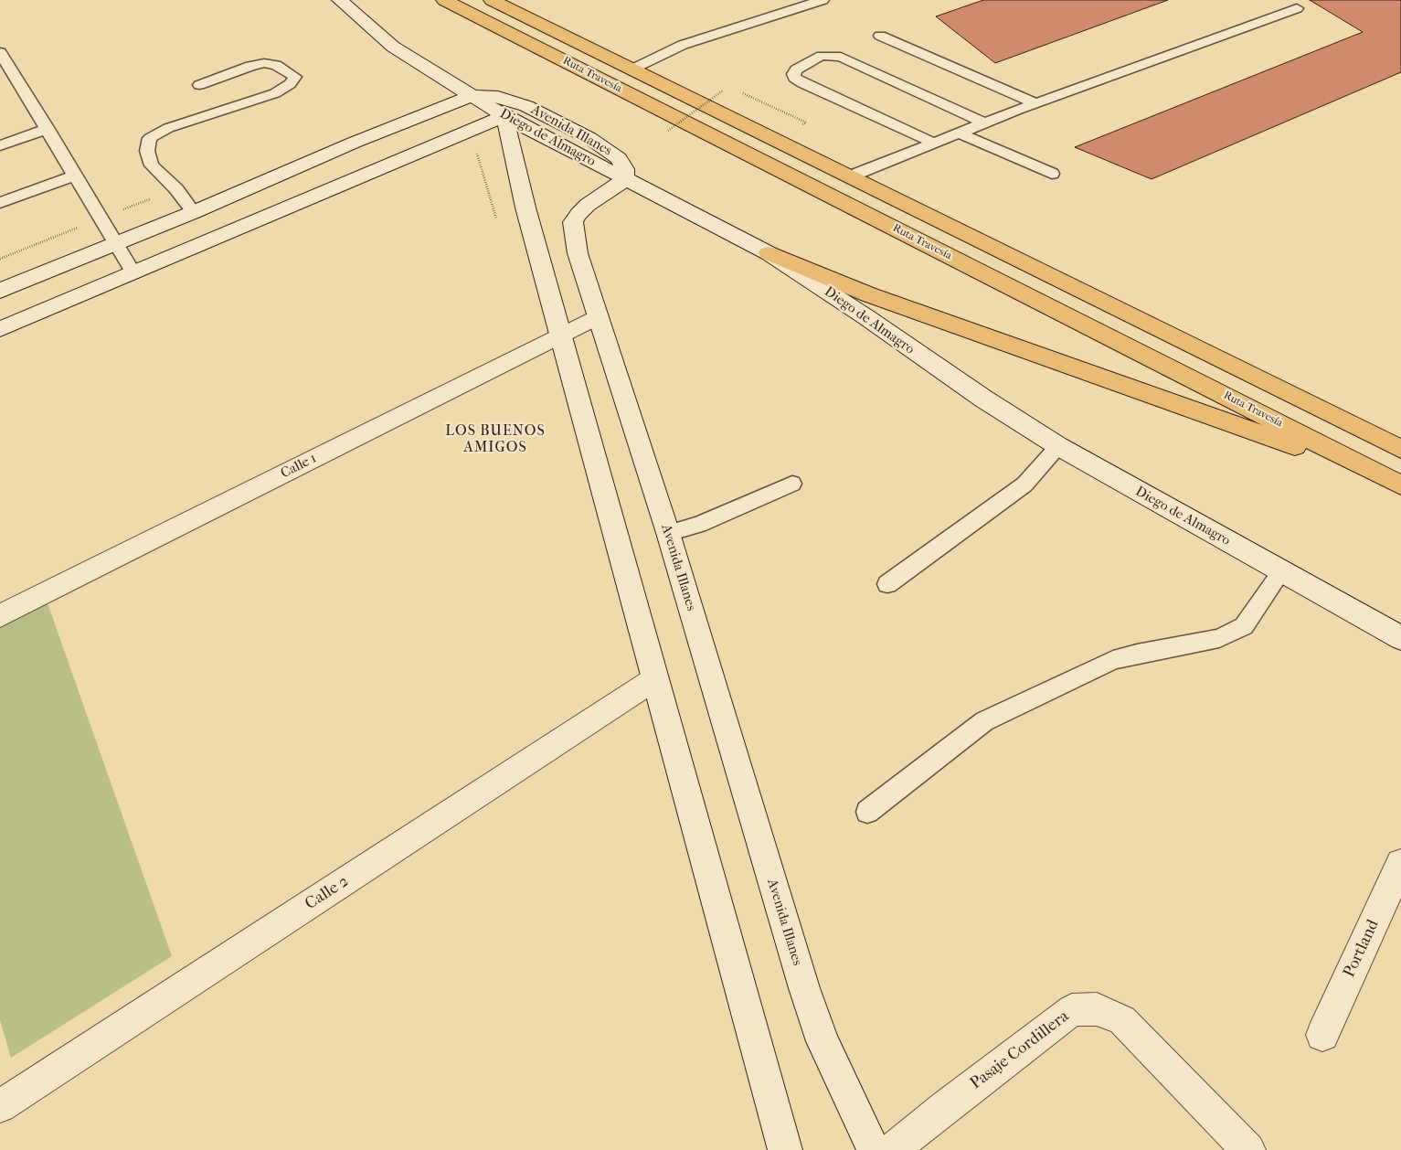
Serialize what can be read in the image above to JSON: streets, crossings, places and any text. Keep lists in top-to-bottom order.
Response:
{
  "streets": {
    "highway": ["Ruta Travesía"],
    "main road": [
      "Avenida Illanes",
      "Diego de Almagro",
      "Calle 1",
      "Calle 2",
      "Portland",
      "Pasaje Cordillera"
    ]
  },
  "crossings": [
    ["Avenida Illanes", "Diego de Almagro"],
    ["Avenida Illanes", "Calle 1"]
  ],
  "districts": ["LOS BUENOS AMIGOS"]
}
